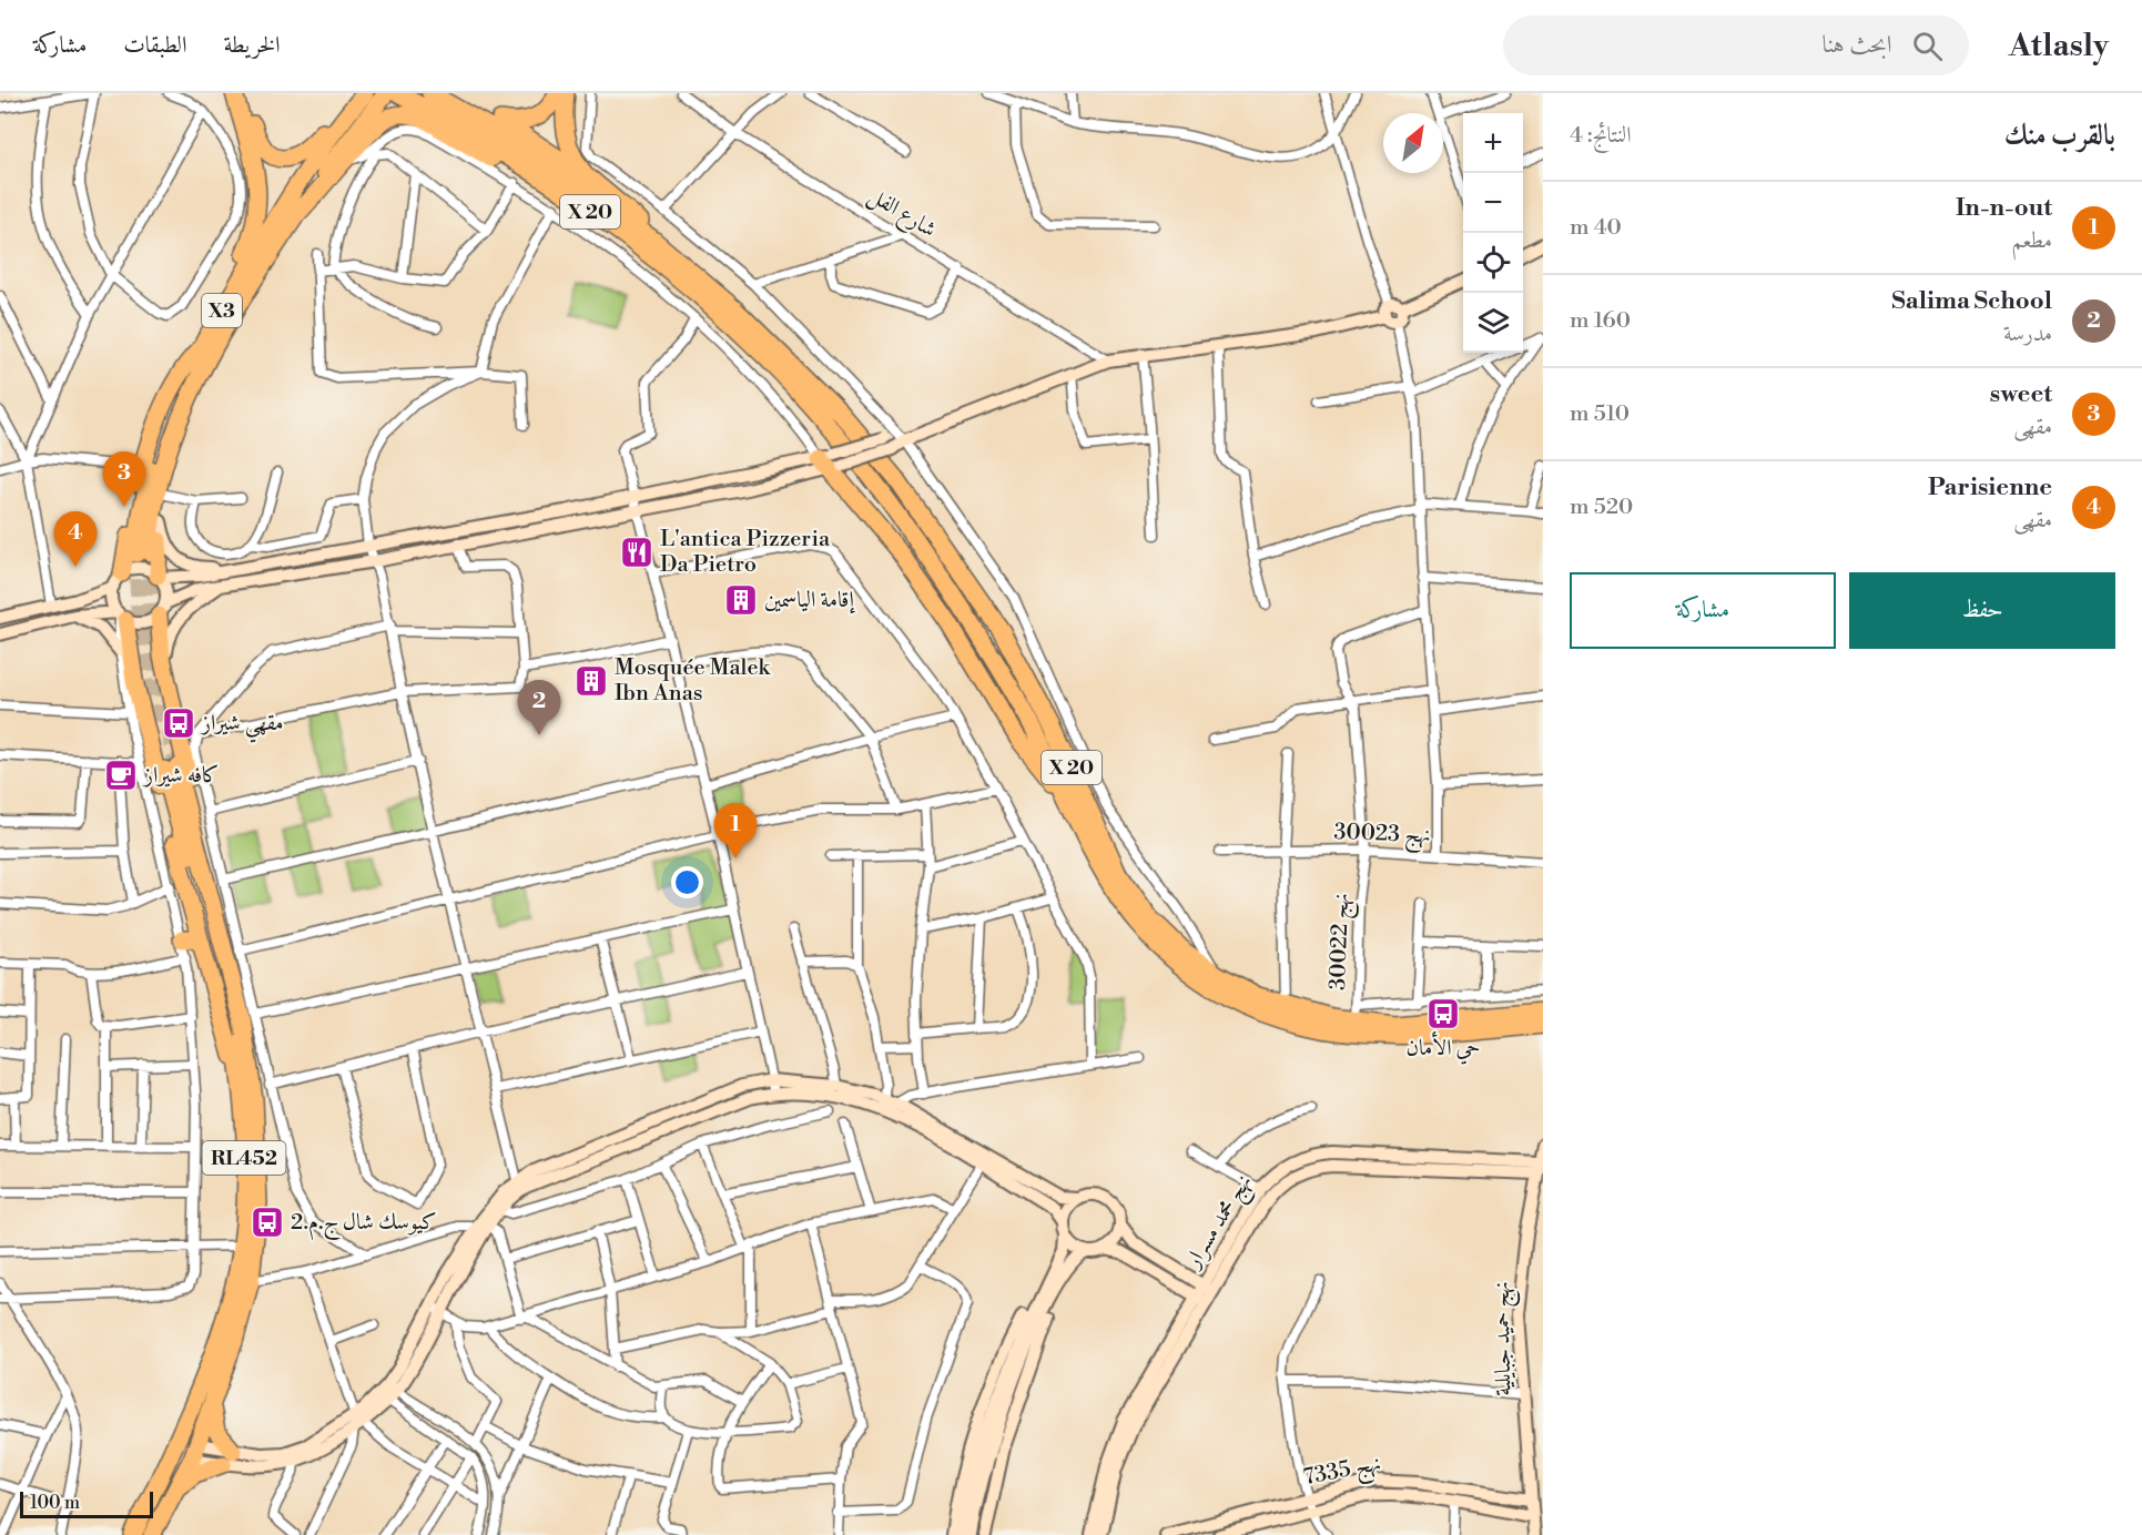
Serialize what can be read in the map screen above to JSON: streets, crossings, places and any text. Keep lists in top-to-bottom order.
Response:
{
  "streets": {
    "highway": ["X 20", "X3", "RL452"],
    "street": [
      "شارع الفل",
      "نهج 30023",
      "نهج 30022",
      "نهج محمد مسرار",
      "نهج حميد جبايلية",
      "نهج 7335"
    ]
  },
  "crossings": [
    ["X 20", "نهج 30022"],
    ["نهج 30023", "نهج 30022"],
    ["نهج محمد مسرار", "نهج حميد جبايلية"],
    ["نهج حميد جبايلية", "نهج 7335"]
  ],
  "places": {
    "restaurant": ["L'antica Pizzeria Da Pietro"],
    "building": ["إقامة الياسمين", "Mosquée Malek Ibn Anas"],
    "bus stop": ["مقهي شيراز", "حي الأمان", "كيوسك شال ج.م.2"],
    "cafe": ["کافه شيراز"]
  },
  "scale_bar": "100 m",
  "north": "top right",
  "page": {
    "header": "Atlasly",
    "search": "ابحث هنا",
    "nav": ["الخريطة", "الطبقات", "مشاركة"],
    "heading": ["بالقرب منك", "النتائج: 4"],
    "map_buttons": ["+", "−"],
    "list": [
      {
        "mark": "1",
        "name": "In-n-out",
        "note": "مطعم",
        "value": "40 m"
      },
      {
        "mark": "2",
        "name": "Salima School",
        "note": "مدرسة",
        "value": "160 m"
      },
      {
        "mark": "3",
        "name": "sweet",
        "note": "مقهى",
        "value": "510 m"
      },
      {
        "mark": "4",
        "name": "Parisienne",
        "note": "مقهى",
        "value": "520 m"
      }
    ],
    "pins": [
      "3",
      "4",
      "2",
      "1"
    ],
    "buttons": ["حفظ", "مشاركة"],
    "scale": "100 m"
  }
}
